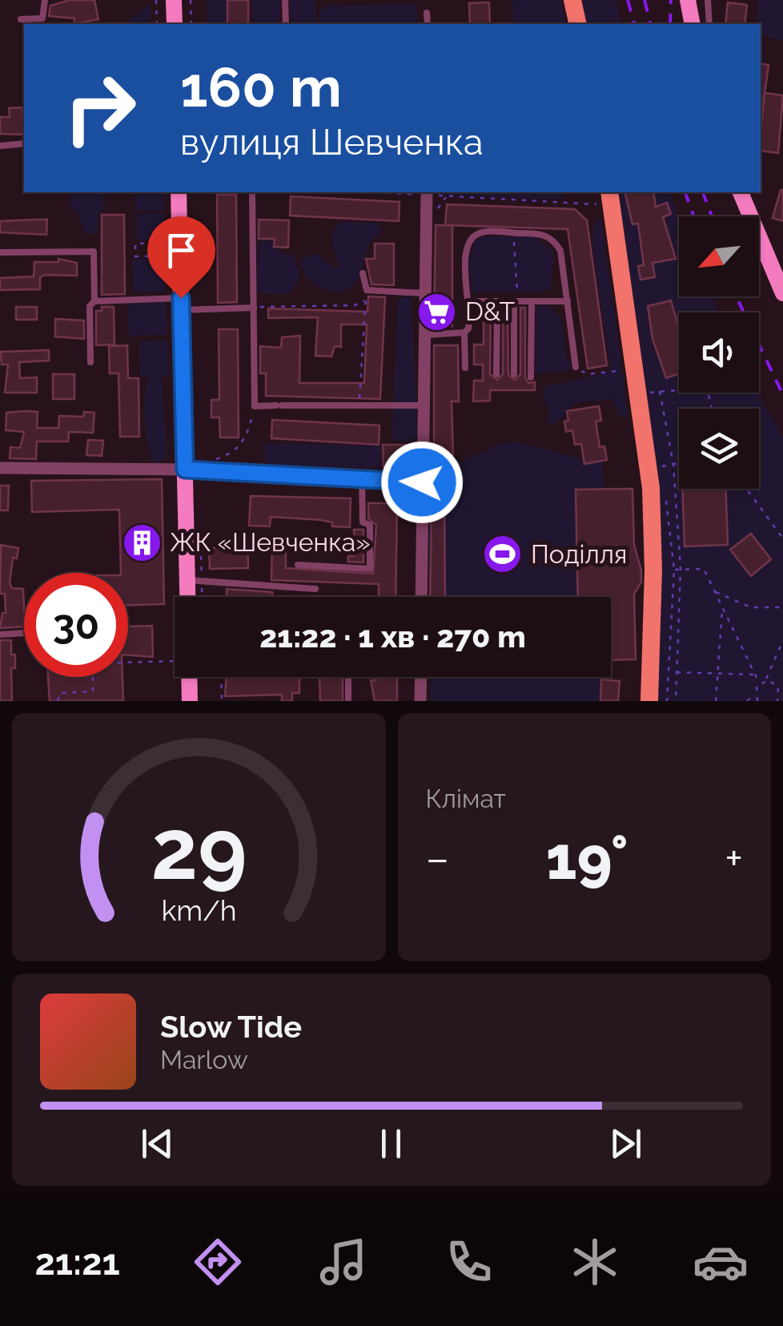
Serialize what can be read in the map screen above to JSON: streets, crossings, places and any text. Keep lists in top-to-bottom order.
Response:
{
  "places": {
    "supermarket": ["D&T"],
    "building": ["ЖК «Шевченка»"],
    "sports": ["Поділля"]
  },
  "north": "bottom left",
  "page": {
    "turn": ["160 m", "вулиця Шевченка"],
    "limit": "30",
    "trip": "21:22 · 1 хв · 270 m",
    "tile": "Клімат",
    "heat": ["−", "19°", "+"],
    "song": ["Slow Tide", "Marlow"],
    "tabs": "21:21",
    "gauge": ["29", "km/h"]
  }
}
